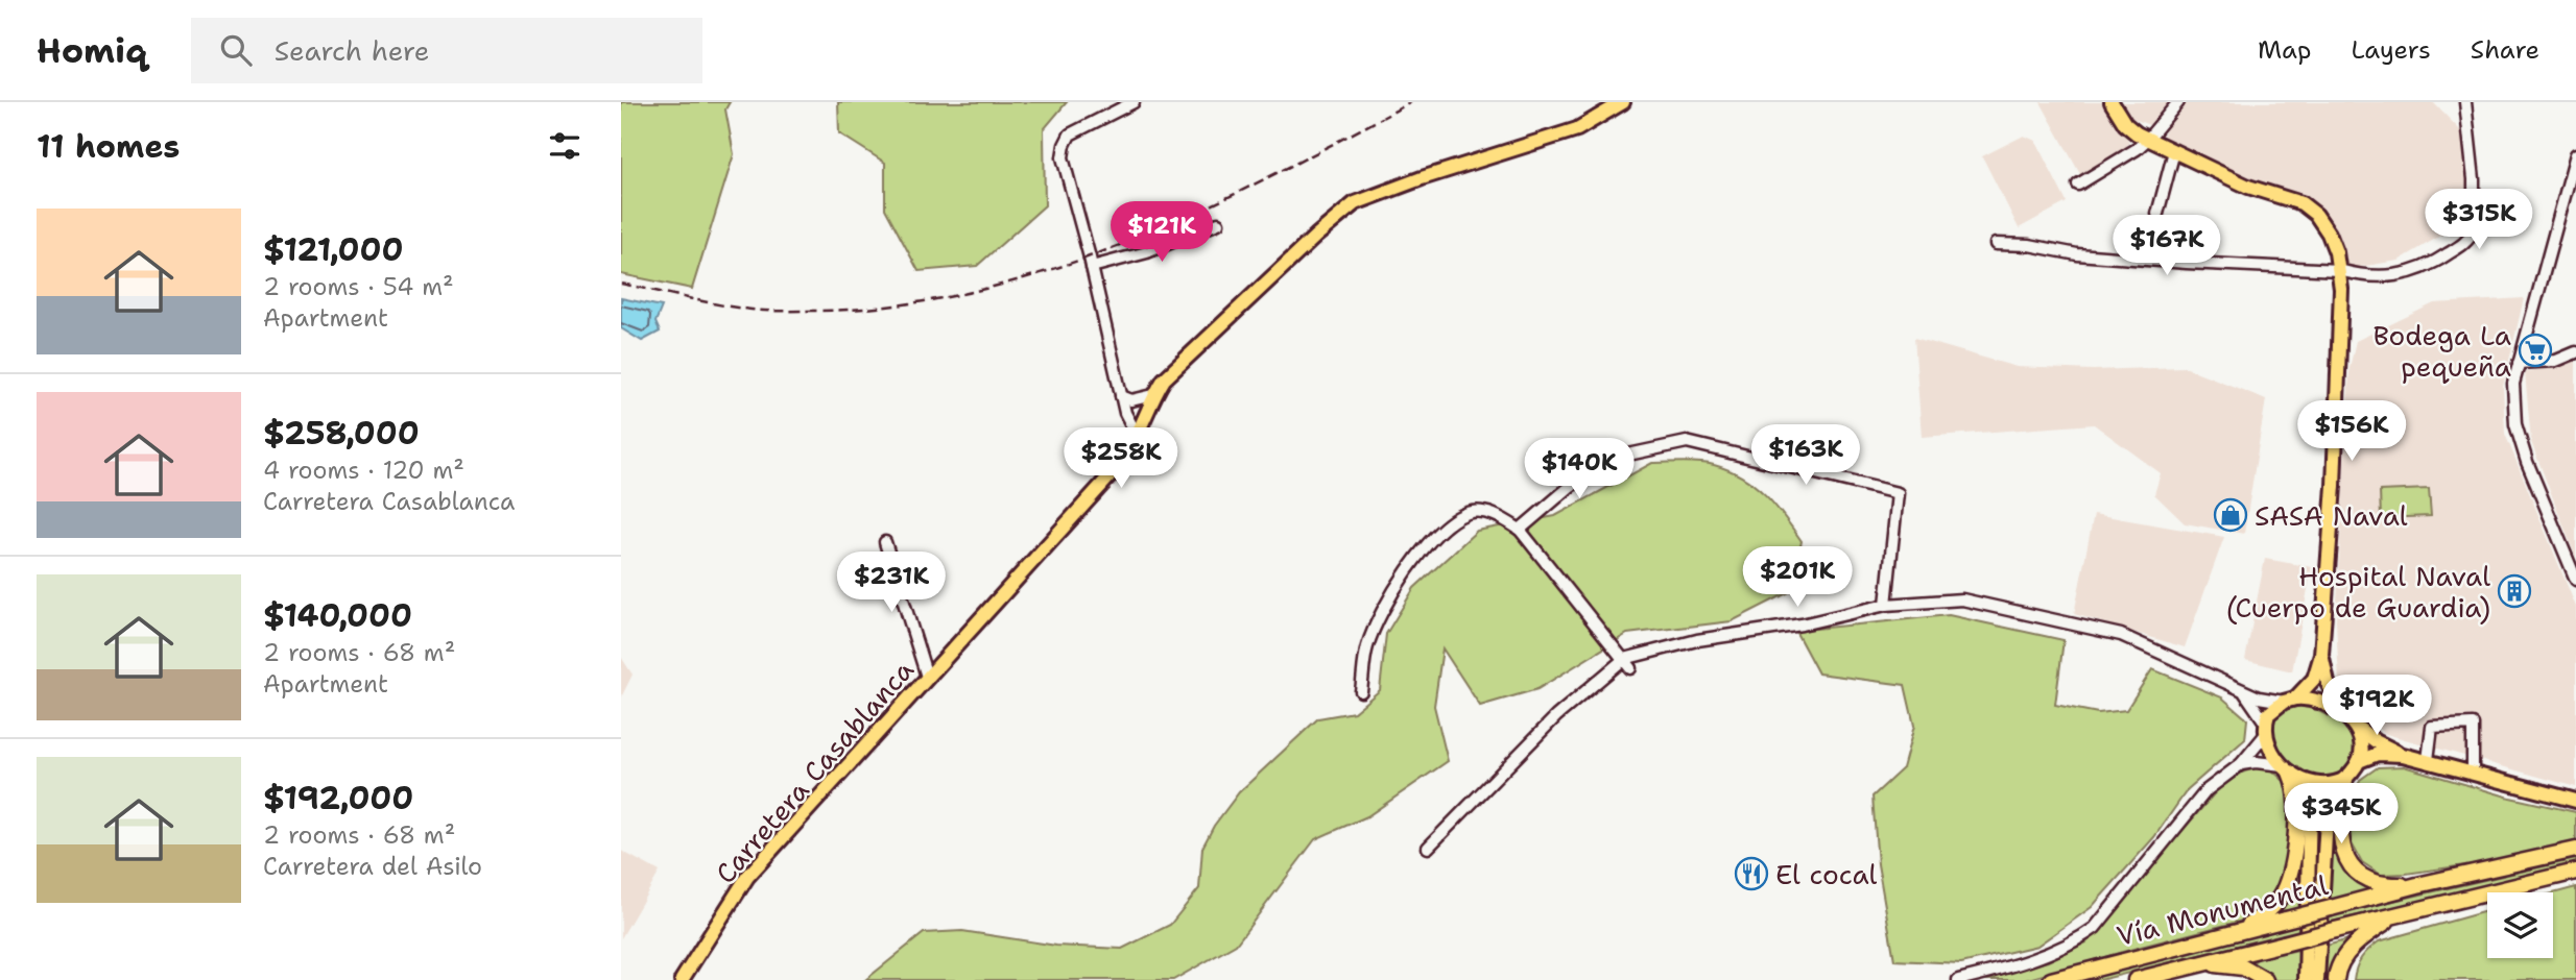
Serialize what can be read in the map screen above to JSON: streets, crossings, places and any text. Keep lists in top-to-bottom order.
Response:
{
  "streets": {
    "highway": ["Vía Monumental"],
    "main road": ["Carretera Casablanca"]
  },
  "places": {
    "supermarket": ["Bodega La pequeña"],
    "shop": ["SASA Naval"],
    "building": ["Hospital Naval (Cuerpo de Guardia)"],
    "restaurant": ["El cocal"]
  },
  "page": {
    "header": "Homiq",
    "search": "Search here",
    "nav": ["Map", "Layers", "Share"],
    "heading": "11 homes",
    "price": [
      "$315K",
      "$121K",
      "$167K",
      "$156K",
      "$163K",
      "$258K",
      "$140K",
      "$201K",
      "$231K",
      "$192K",
      "$345K"
    ],
    "list": [
      {
        "name": "$121,000",
        "note": "2 rooms · 54 m² · Apartment"
      },
      {
        "name": "$258,000",
        "note": "4 rooms · 120 m² · Carretera Casablanca"
      },
      {
        "name": "$140,000",
        "note": "2 rooms · 68 m² · Apartment"
      },
      {
        "name": "$192,000",
        "note": "2 rooms · 68 m² · Carretera del Asilo"
      }
    ]
  }
}
